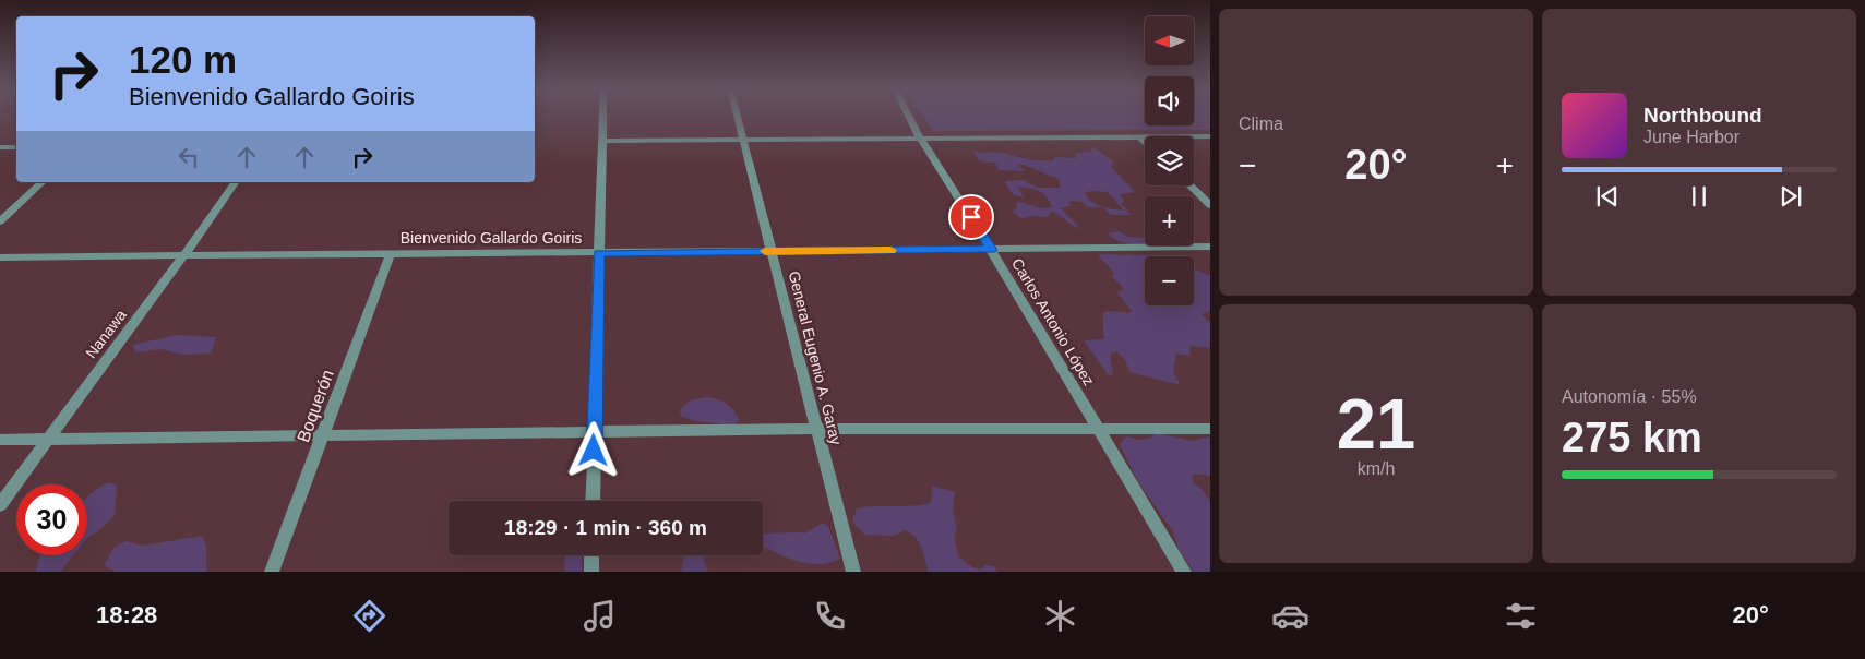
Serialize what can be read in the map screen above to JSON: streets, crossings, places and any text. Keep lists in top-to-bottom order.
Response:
{
  "streets": {
    "street": [
      "Bienvenido Gallardo Goiris",
      "Carlos Antonio López",
      "Nanawa",
      "General Eugenio A. Garay",
      "Boquerón"
    ]
  },
  "crossings": [
    ["Bienvenido Gallardo Goiris", "Carlos Antonio López"],
    ["Bienvenido Gallardo Goiris", "Nanawa"],
    ["Bienvenido Gallardo Goiris", "General Eugenio A. Garay"],
    ["Bienvenido Gallardo Goiris", "Boquerón"]
  ],
  "north": "left",
  "page": {
    "tile": [
      "Clima",
      ["21", "km/h"],
      ["Autonomía · 55%", "275 km"]
    ],
    "map_buttons": ["+", "−"],
    "turn": ["120 m", "Bienvenido Gallardo Goiris"],
    "song": ["Northbound", "June Harbor"],
    "heat": ["−", "20°", "+"],
    "limit": "30",
    "trip": "18:29 · 1 min · 360 m",
    "tabs": ["18:28", "20°"]
  }
}
